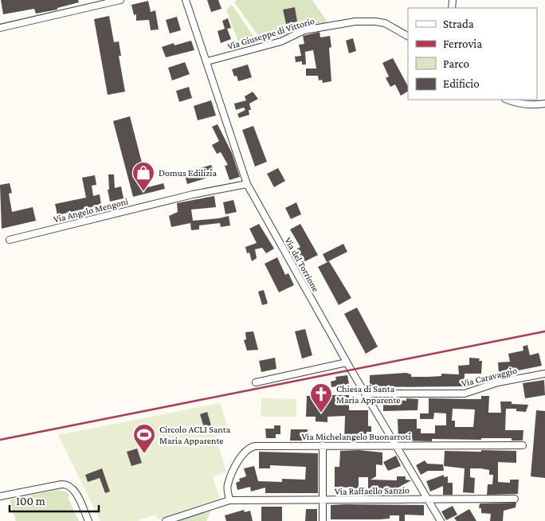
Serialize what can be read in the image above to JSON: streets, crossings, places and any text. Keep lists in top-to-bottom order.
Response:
{
  "streets": {
    "street": [
      "Via Giuseppe di Vittorio",
      "Via Angelo Mengoni",
      "Via del Torrione",
      "Via Caravaggio",
      "Via Michelangelo Buonarroti",
      "Via Raffaello Sanzio"
    ]
  },
  "crossings": [
    ["Via Giuseppe di Vittorio", "Via del Torrione"],
    ["Via Angelo Mengoni", "Via del Torrione"],
    ["Via del Torrione", "Via Caravaggio"],
    ["Via del Torrione", "Via Michelangelo Buonarroti"],
    ["Via del Torrione", "Via Raffaello Sanzio"],
    ["Via Michelangelo Buonarroti", "Via Raffaello Sanzio"]
  ],
  "places": {
    "shop": ["Domus Edilizia"],
    "church": ["Chiesa di Santa Maria Apparente"],
    "sports": ["Circolo ACLI Santa Maria Apparente"]
  },
  "legend": [
    "Strada",
    "Ferrovia",
    "Parco",
    "Edificio"
  ],
  "scale_bar": "100 m"
}
